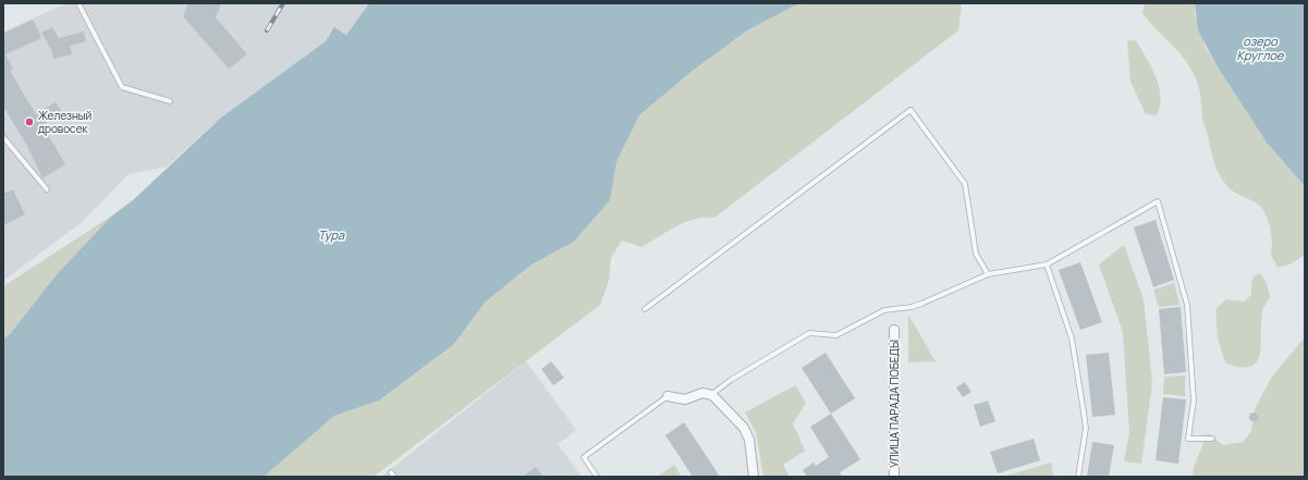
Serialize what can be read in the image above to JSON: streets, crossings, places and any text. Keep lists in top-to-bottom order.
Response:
{
  "streets": {
    "street": ["УЛИЦА ПАРАДА ПОБЕДЫ"]
  },
  "water": ["озеро Круглое", "Тура"],
  "places": ["Железный дровосек"]
}
